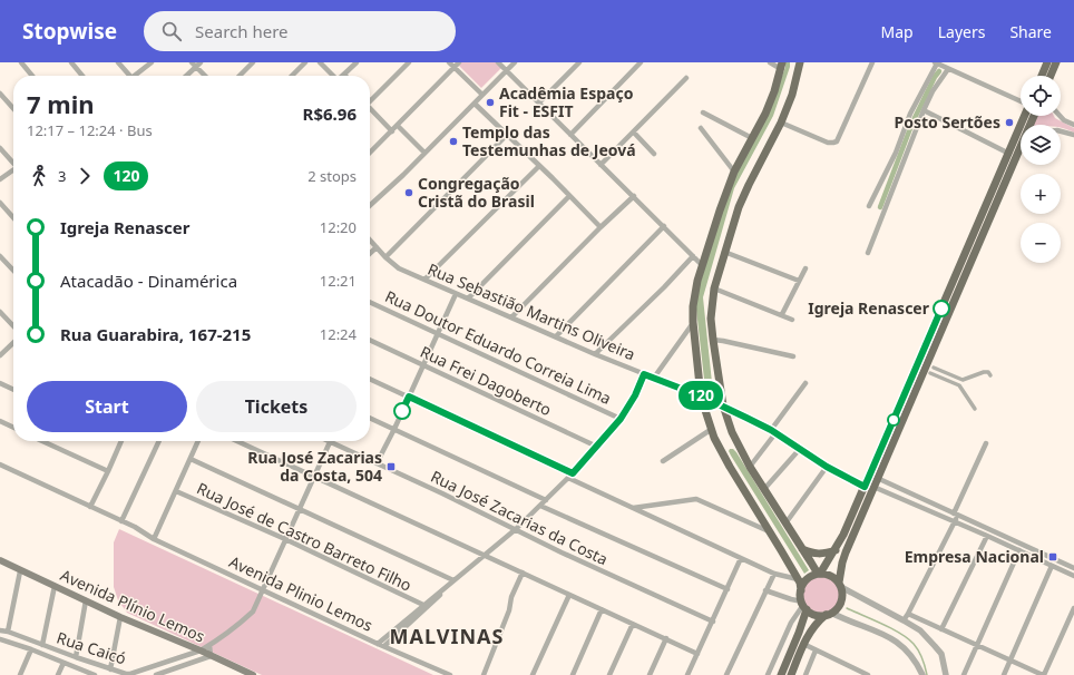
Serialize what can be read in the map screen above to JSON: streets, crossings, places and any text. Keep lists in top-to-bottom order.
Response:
{
  "streets": {
    "main road": ["Avenida Plínio Lemos"],
    "street": [
      "Rua Sebastião Martins Oliveira",
      "Rua Doutor Eduardo Correia Lima",
      "Rua Frei Dagoberto",
      "Rua José Zacarias da Costa",
      "Rua José de Castro Barreto Filho",
      "Avenida Plinio Lemos",
      "Rua Caicó"
    ]
  },
  "crossings": [
    ["Rua José Zacarias da Costa", "Rua Caicó"],
    ["Rua José de Castro Barreto Filho", "Rua Caicó"],
    ["Avenida Plinio Lemos", "Rua Caicó"],
    ["Avenida Plínio Lemos", "Rua Caicó"]
  ],
  "districts": ["MALVINAS"],
  "places": {
    "other": [
      "Acadêmia Espaço Fit - ESFIT",
      "Posto Sertões",
      "Templo das Testemunhas de Jeová",
      "Congregação Cristã do Brasil",
      "Igreja Renascer"
    ],
    "transit": ["Rua José Zacarias da Costa, 504", "Empresa Nacional"]
  },
  "lines": ["bus line 120"],
  "page": {
    "header": "Stopwise",
    "search": "Search here",
    "nav": ["Map", "Layers", "Share"],
    "on_map": "120",
    "map_buttons": ["+", "−"],
    "heading": ["7 min", "12:17 – 12:24 · Bus", "R$6.96"],
    "legs": ["3", "120", "2 stops"],
    "list": [
      {
        "name": "Igreja Renascer",
        "value": "12:20"
      },
      {
        "name": "Atacadão - Dinamérica",
        "value": "12:21"
      },
      {
        "name": "Rua Guarabira, 167-215",
        "value": "12:24"
      }
    ],
    "buttons": ["Start", "Tickets"]
  }
}
